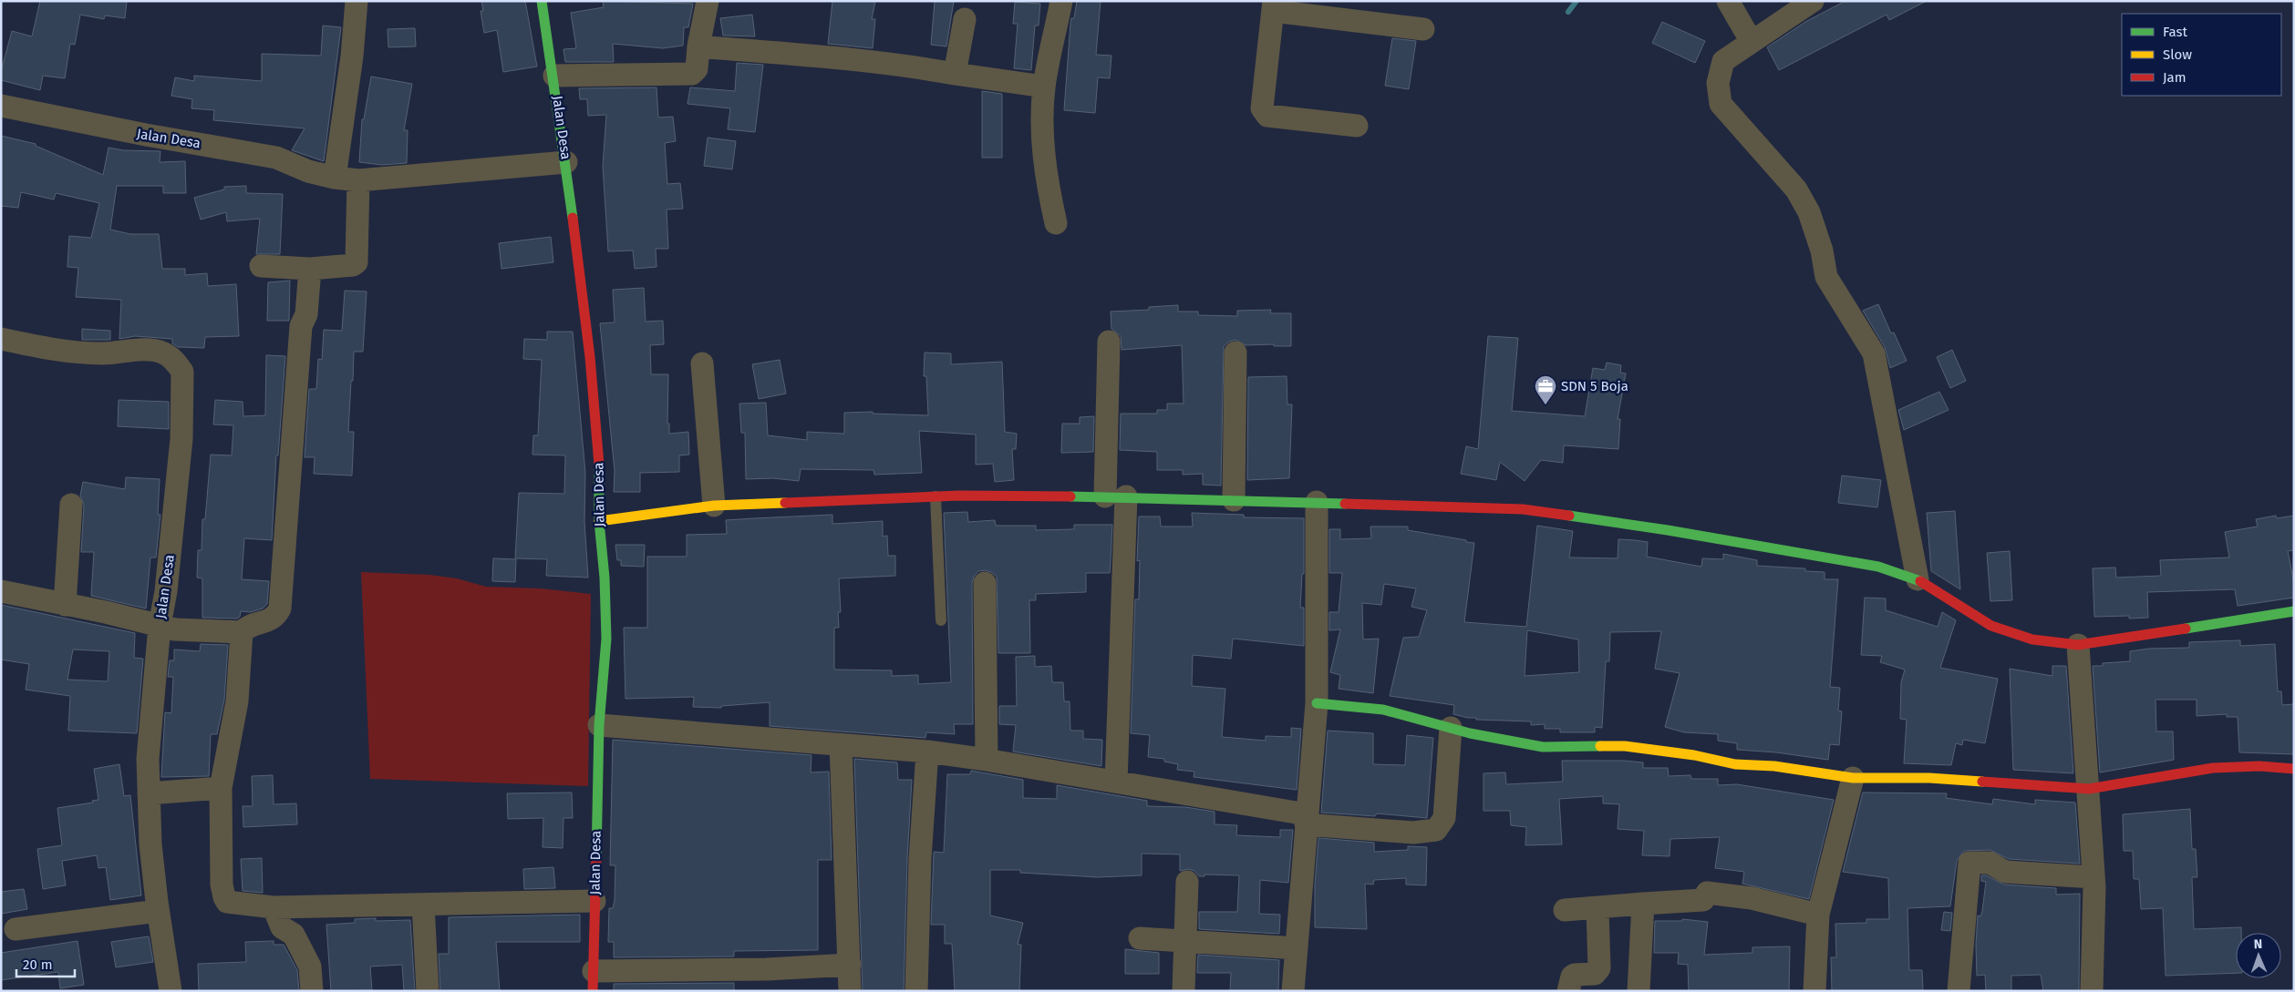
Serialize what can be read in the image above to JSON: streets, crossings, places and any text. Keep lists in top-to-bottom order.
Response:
{
  "streets": {
    "street": ["Jalan Desa"]
  },
  "places": {
    "office": ["SDN 5 Boja"]
  },
  "legend": ["Fast", "Slow", "Jam"],
  "scale_bar": "20 m",
  "north": "top"
}
